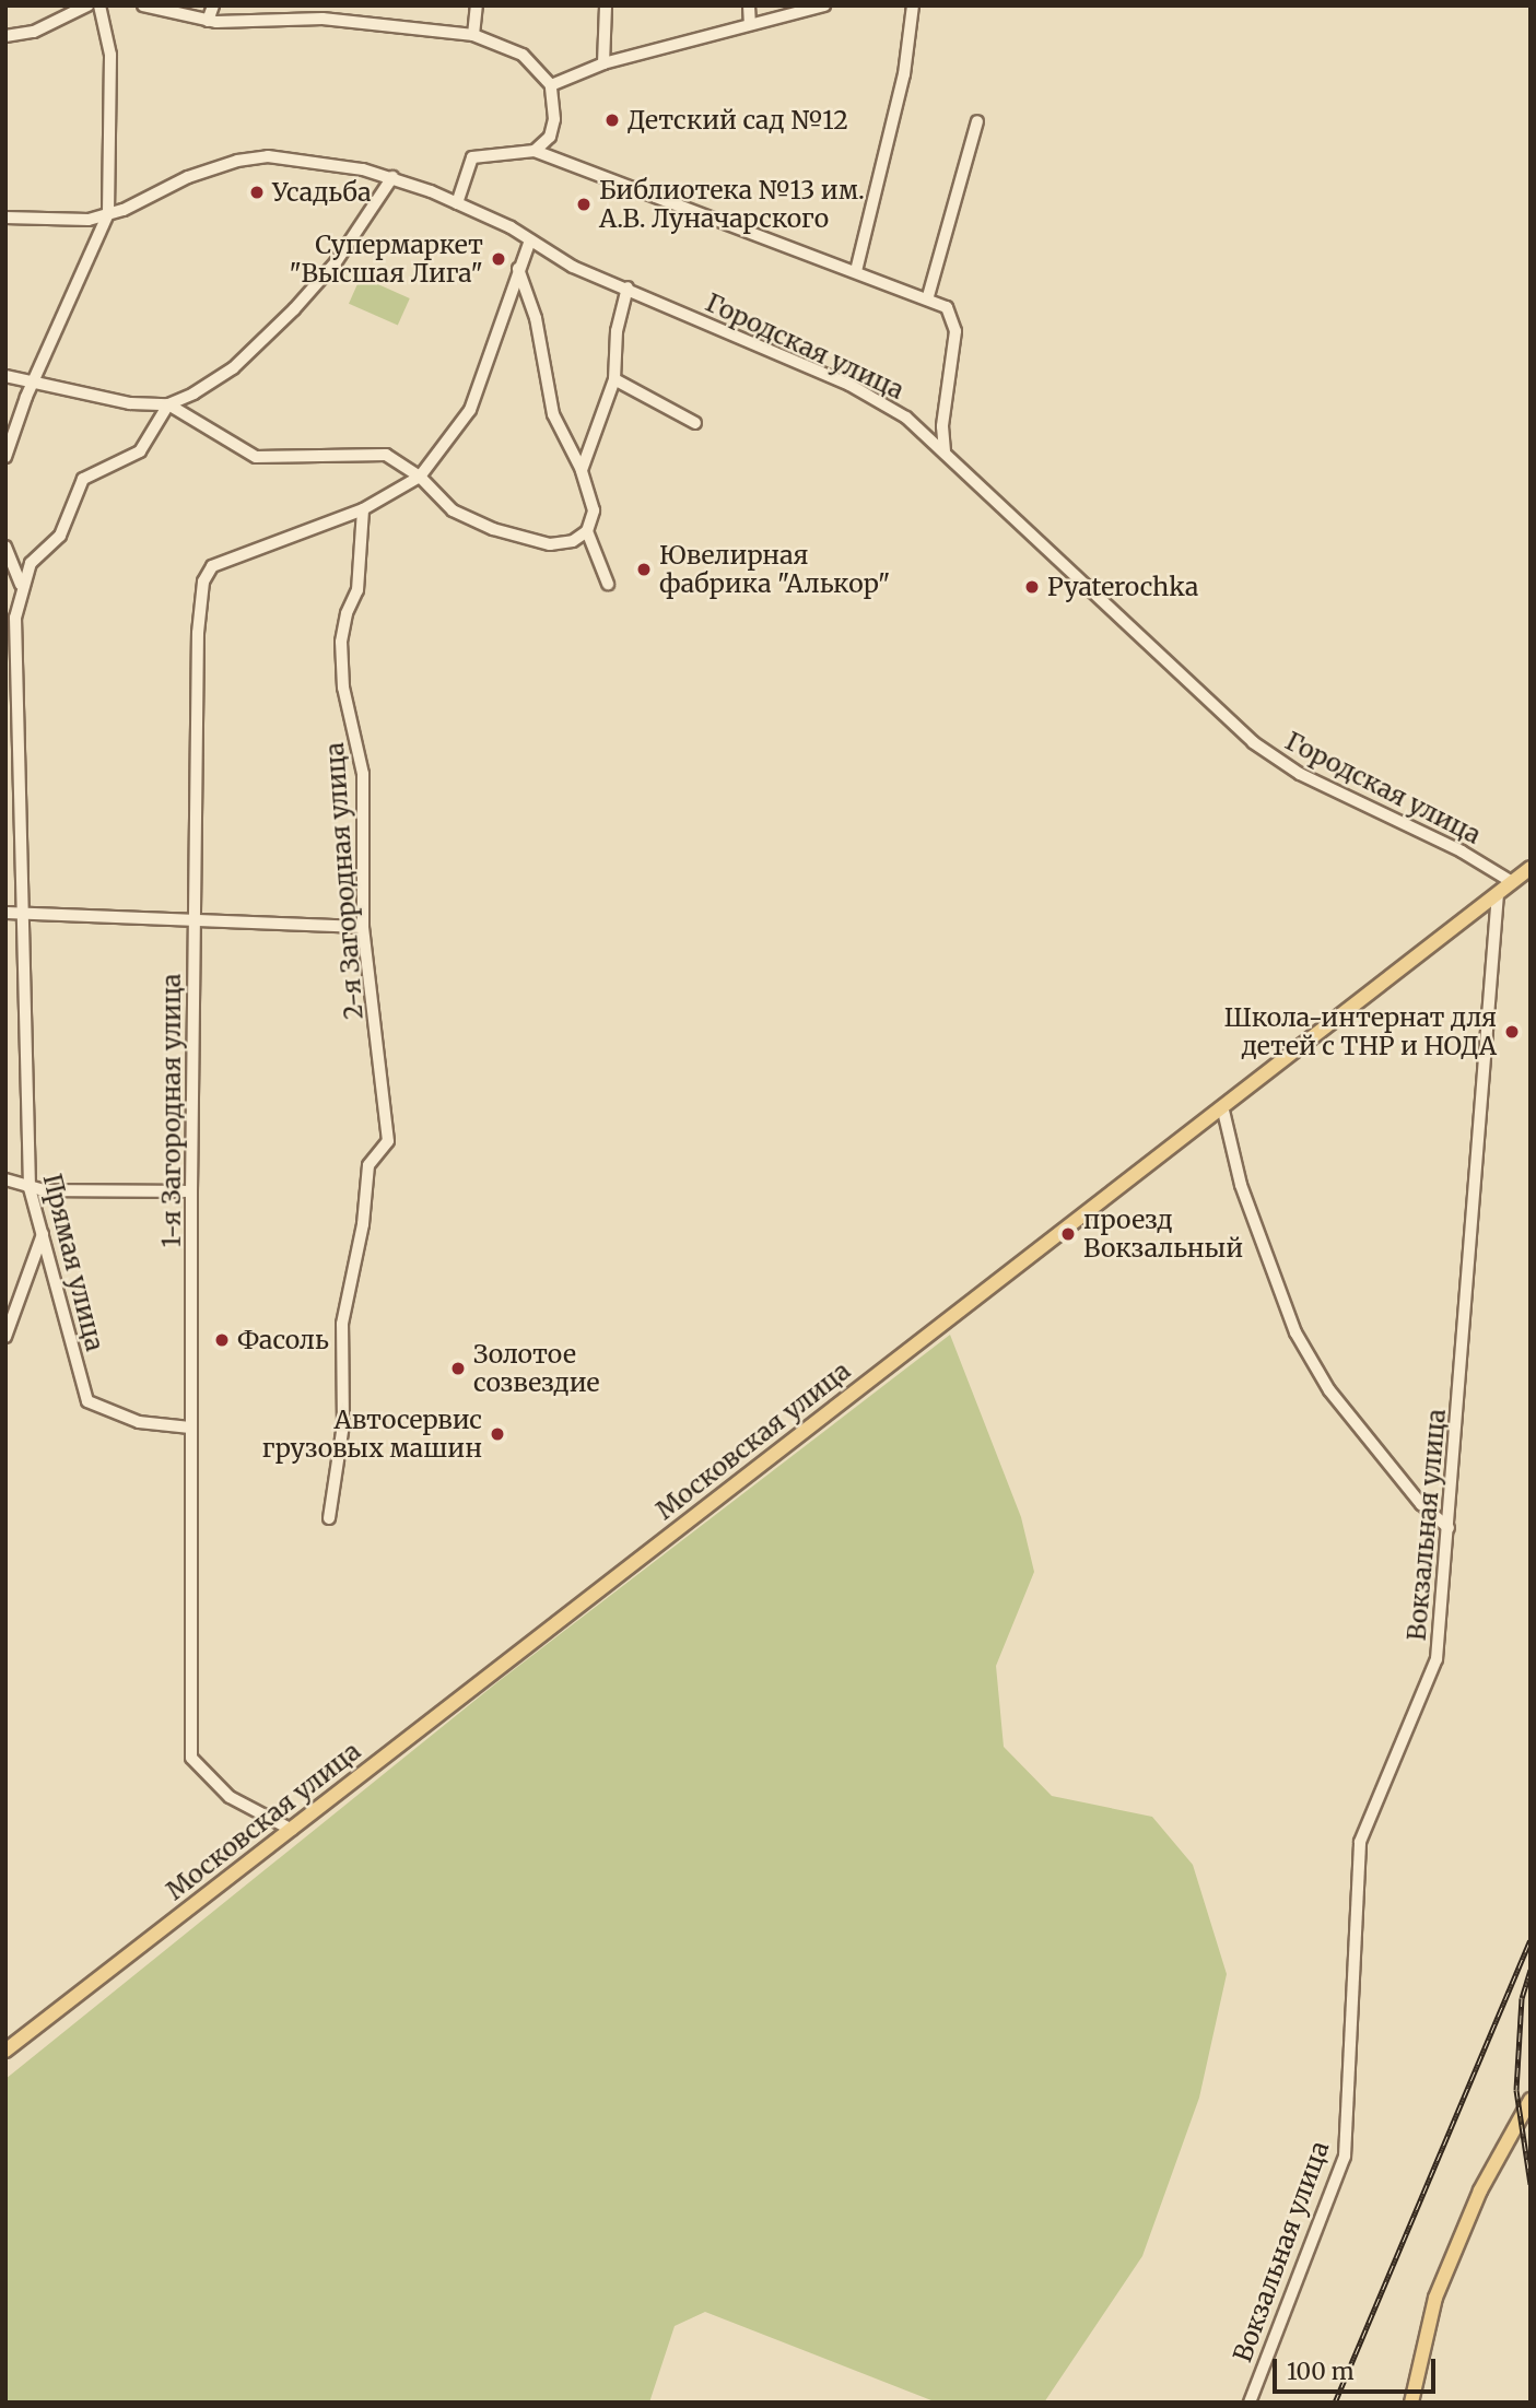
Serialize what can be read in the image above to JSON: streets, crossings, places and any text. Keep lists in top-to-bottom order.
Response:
{
  "streets": {
    "main road": ["Московская улица"],
    "street": [
      "Городская улица",
      "2-я Загородная улица",
      "1-я Загородная улица",
      "Прямая улица",
      "Вокзальная улица"
    ]
  },
  "crossings": [
    ["Городская улица", "Московская улица"],
    ["2-я Загородная улица", "1-я Загородная улица"],
    ["1-я Загородная улица", "Прямая улица"],
    ["1-я Загородная улица", "Московская улица"],
    ["Московская улица", "Вокзальная улица"]
  ],
  "places": [
    "Детский сад №12",
    "Усадьба",
    "Библиотека №13 им. А.В. Луначарского",
    "Супермаркет \"Высшая Лига\"",
    "Ювелирная фабрика \"Алькор\"",
    "Pyaterochka",
    "Школа-интернат для детей с ТНР и НОДА",
    "проезд Вокзальный",
    "Фасоль",
    "Золотое созвездие",
    "Автосервис грузовых машин"
  ],
  "scale_bar": "100 m"
}
